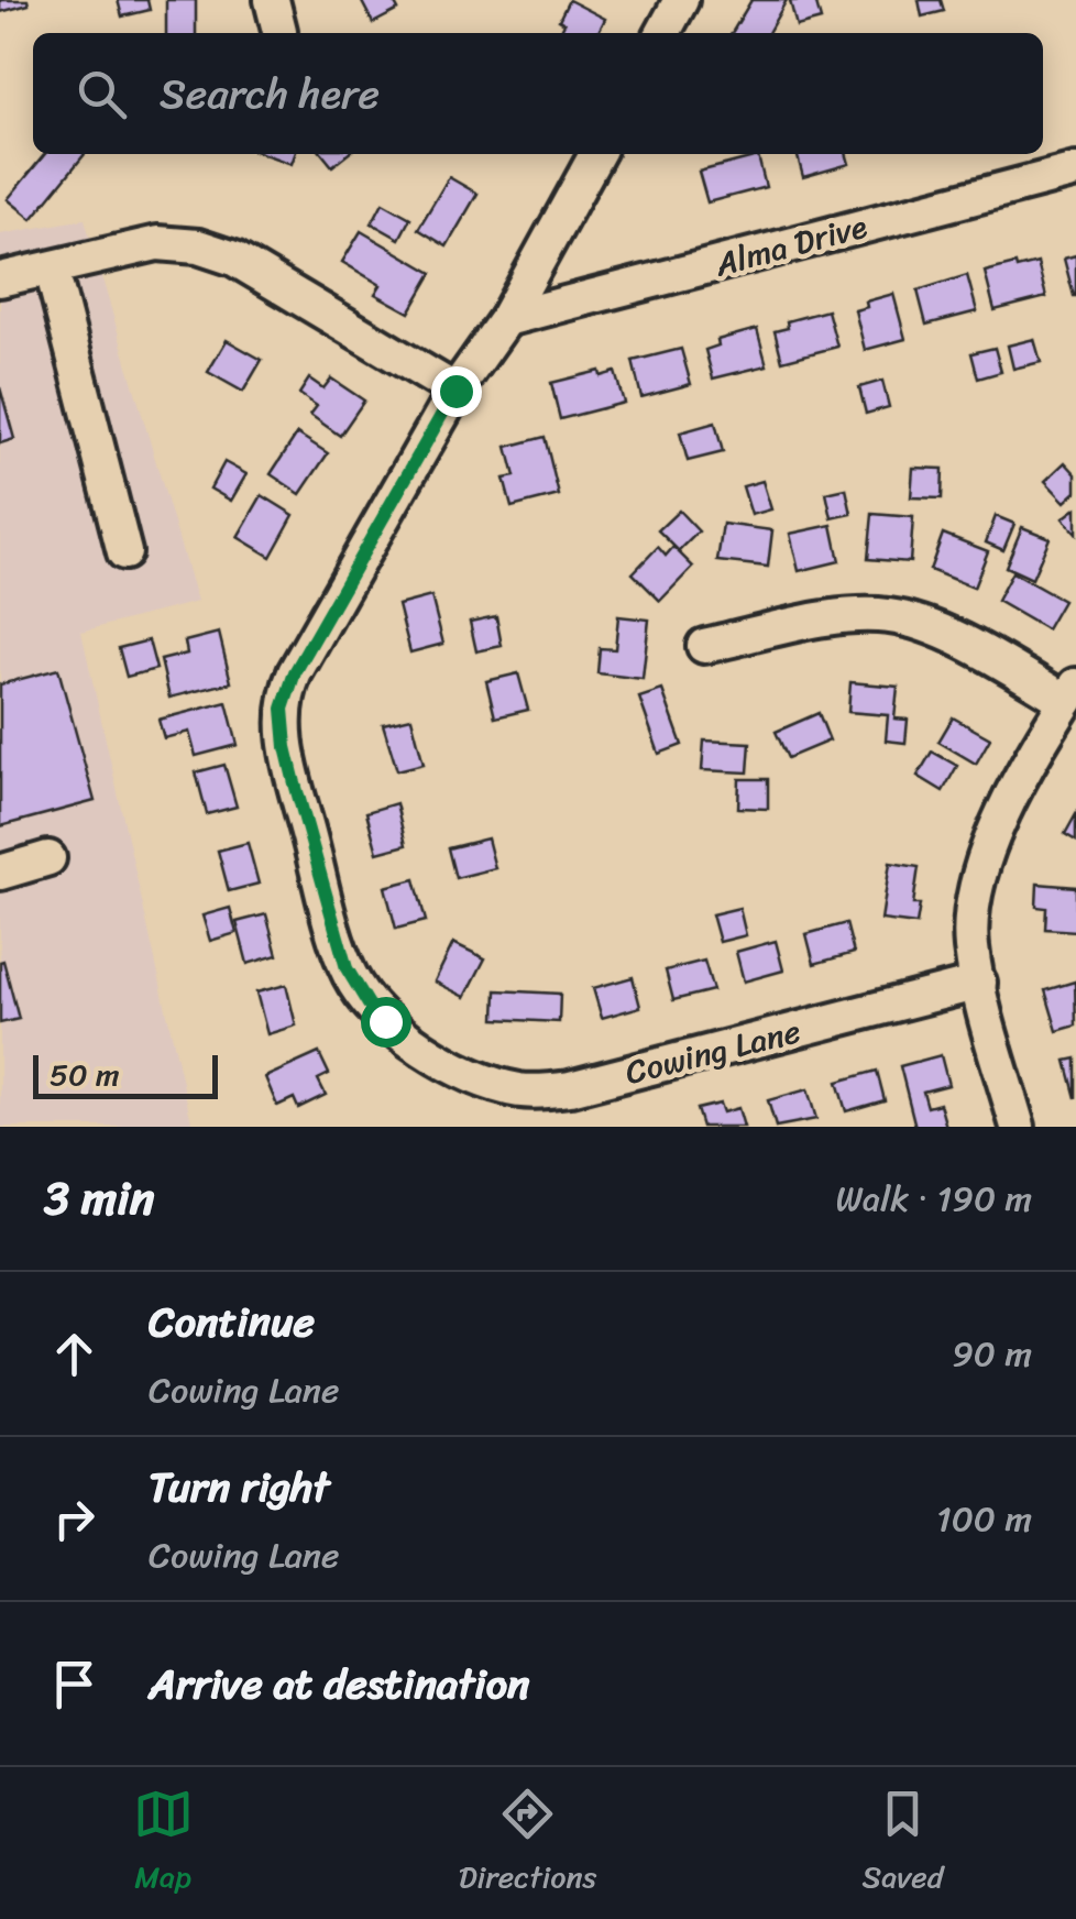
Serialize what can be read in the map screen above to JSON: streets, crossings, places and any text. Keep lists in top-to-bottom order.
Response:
{
  "streets": {
    "street": ["Alma Drive", "Cowing Lane"]
  },
  "crossings": [
    ["Alma Drive", "Cowing Lane"]
  ],
  "scale_bar": "50 m",
  "page": {
    "search": "Search here",
    "scale": "50 m",
    "heading": ["3 min", "Walk · 190 m"],
    "list": [
      ["Continue", "Cowing Lane", "90 m"],
      ["Turn right", "Cowing Lane", "100 m"],
      "Arrive at destination"
    ],
    "nav": ["Map", "Directions", "Saved"]
  }
}
